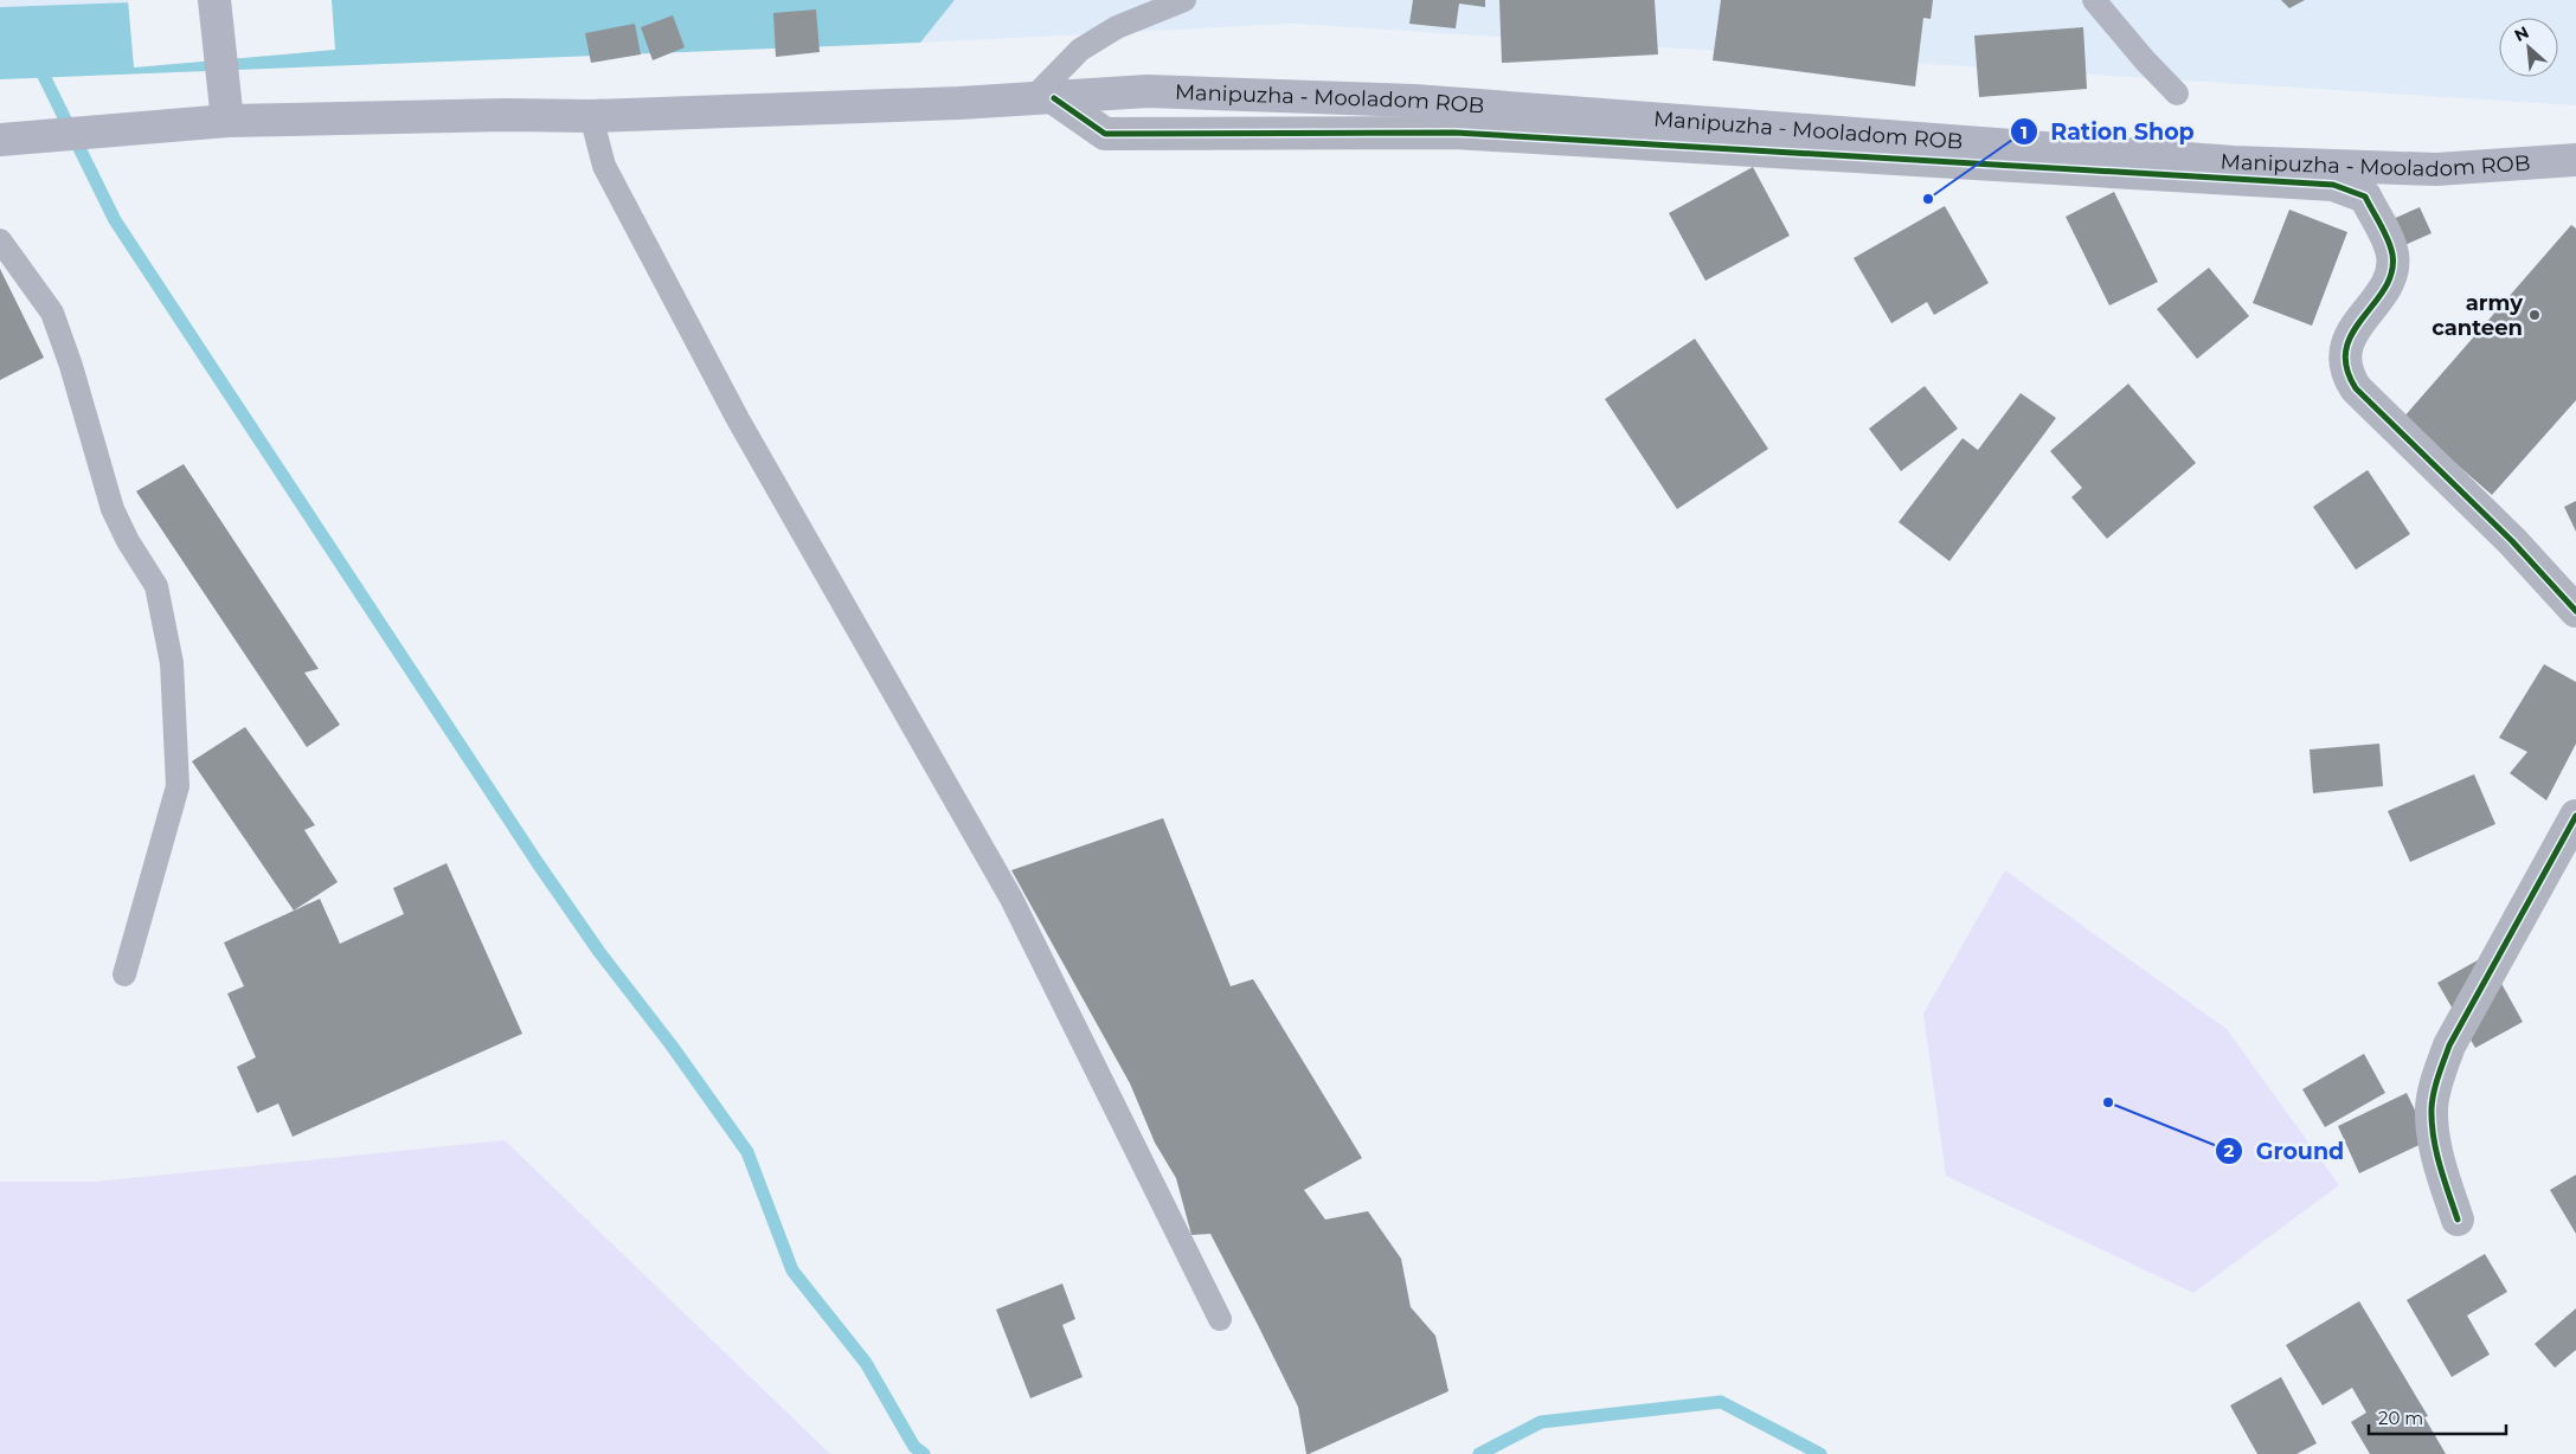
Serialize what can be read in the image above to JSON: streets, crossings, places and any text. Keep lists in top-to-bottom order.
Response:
{
  "streets": {
    "main road": ["Manipuzha - Mooladom ROB"]
  },
  "places": ["Ration Shop", "army canteen", "Ground"],
  "scale_bar": "20 m",
  "north": "top left"
}
